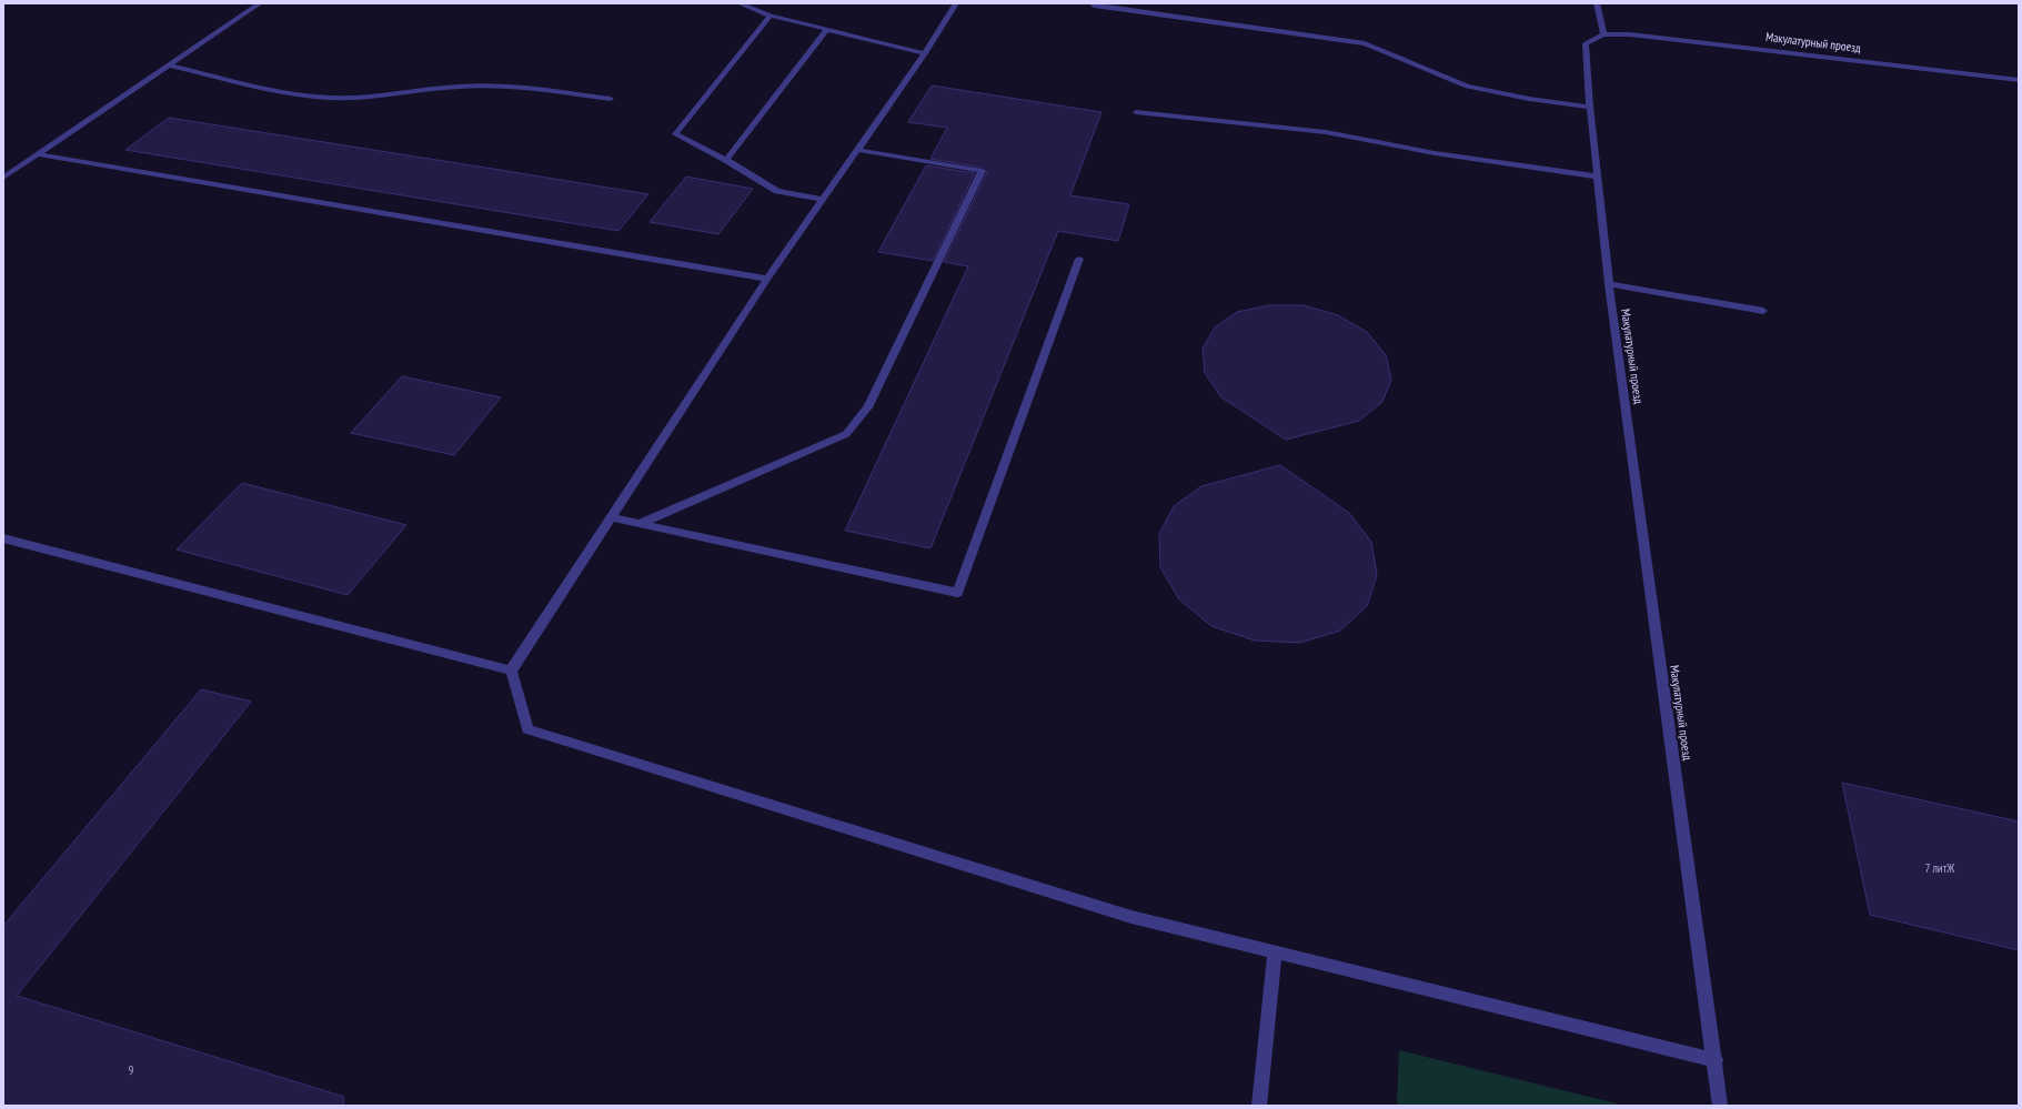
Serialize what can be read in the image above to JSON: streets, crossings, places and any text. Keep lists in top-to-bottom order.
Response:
{
  "streets": {
    "street": ["Макулатурный проезд"]
  },
  "house_numbers": ["7 литЖ", "9"]
}
